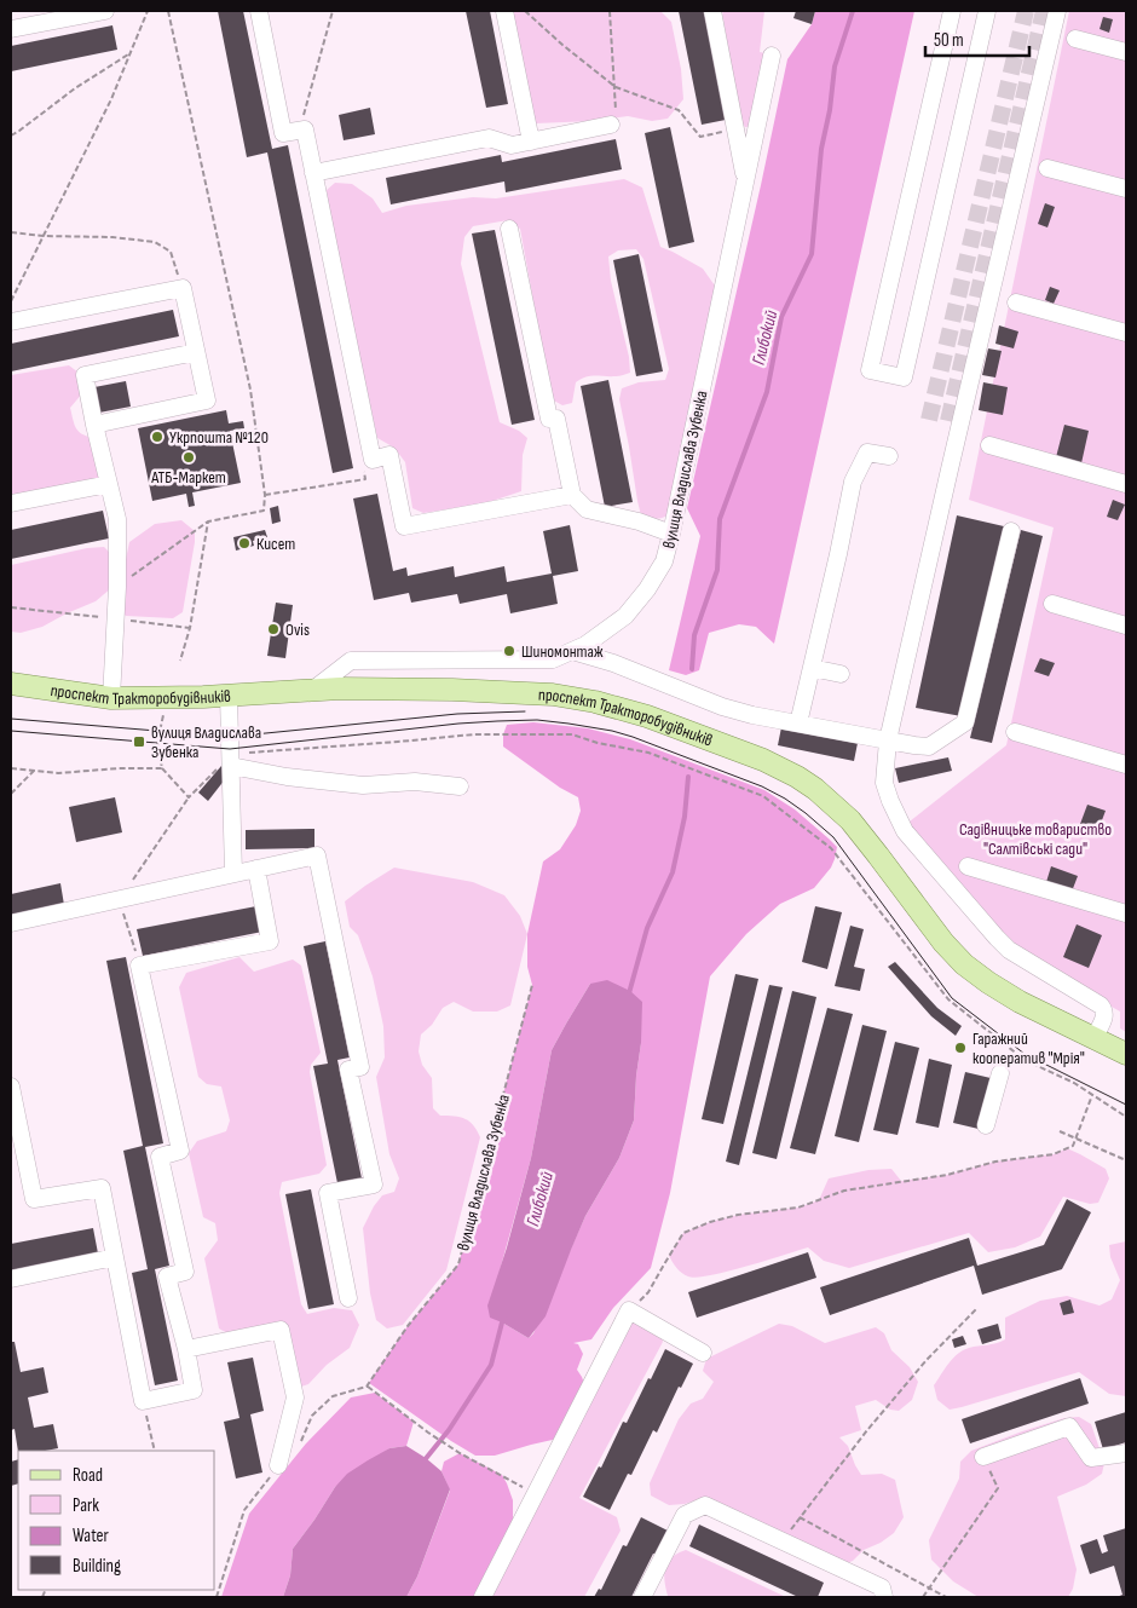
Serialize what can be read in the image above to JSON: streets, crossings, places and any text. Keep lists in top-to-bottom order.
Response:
{
  "streets": {
    "main road": ["проспект Тракторобудівників"],
    "street": ["вулиця Владислава Зубенка"]
  },
  "crossings": [
    ["вулиця Владислава Зубенка", "проспект Тракторобудівників"]
  ],
  "water": ["Глибокий"],
  "parks": ["Садівницьке товариство \"Салтівські сади\""],
  "places": {
    "other": [
      "Укрпошта №120",
      "АТБ-Маркет",
      "Кисет",
      "Ovis",
      "Шиномонтаж",
      "Гаражний кооператив \"Мрія\""
    ],
    "transit": ["вулиця Владислава Зубенка"]
  },
  "legend": [
    "Road",
    "Park",
    "Water",
    "Building"
  ],
  "scale_bar": "50 m"
}
